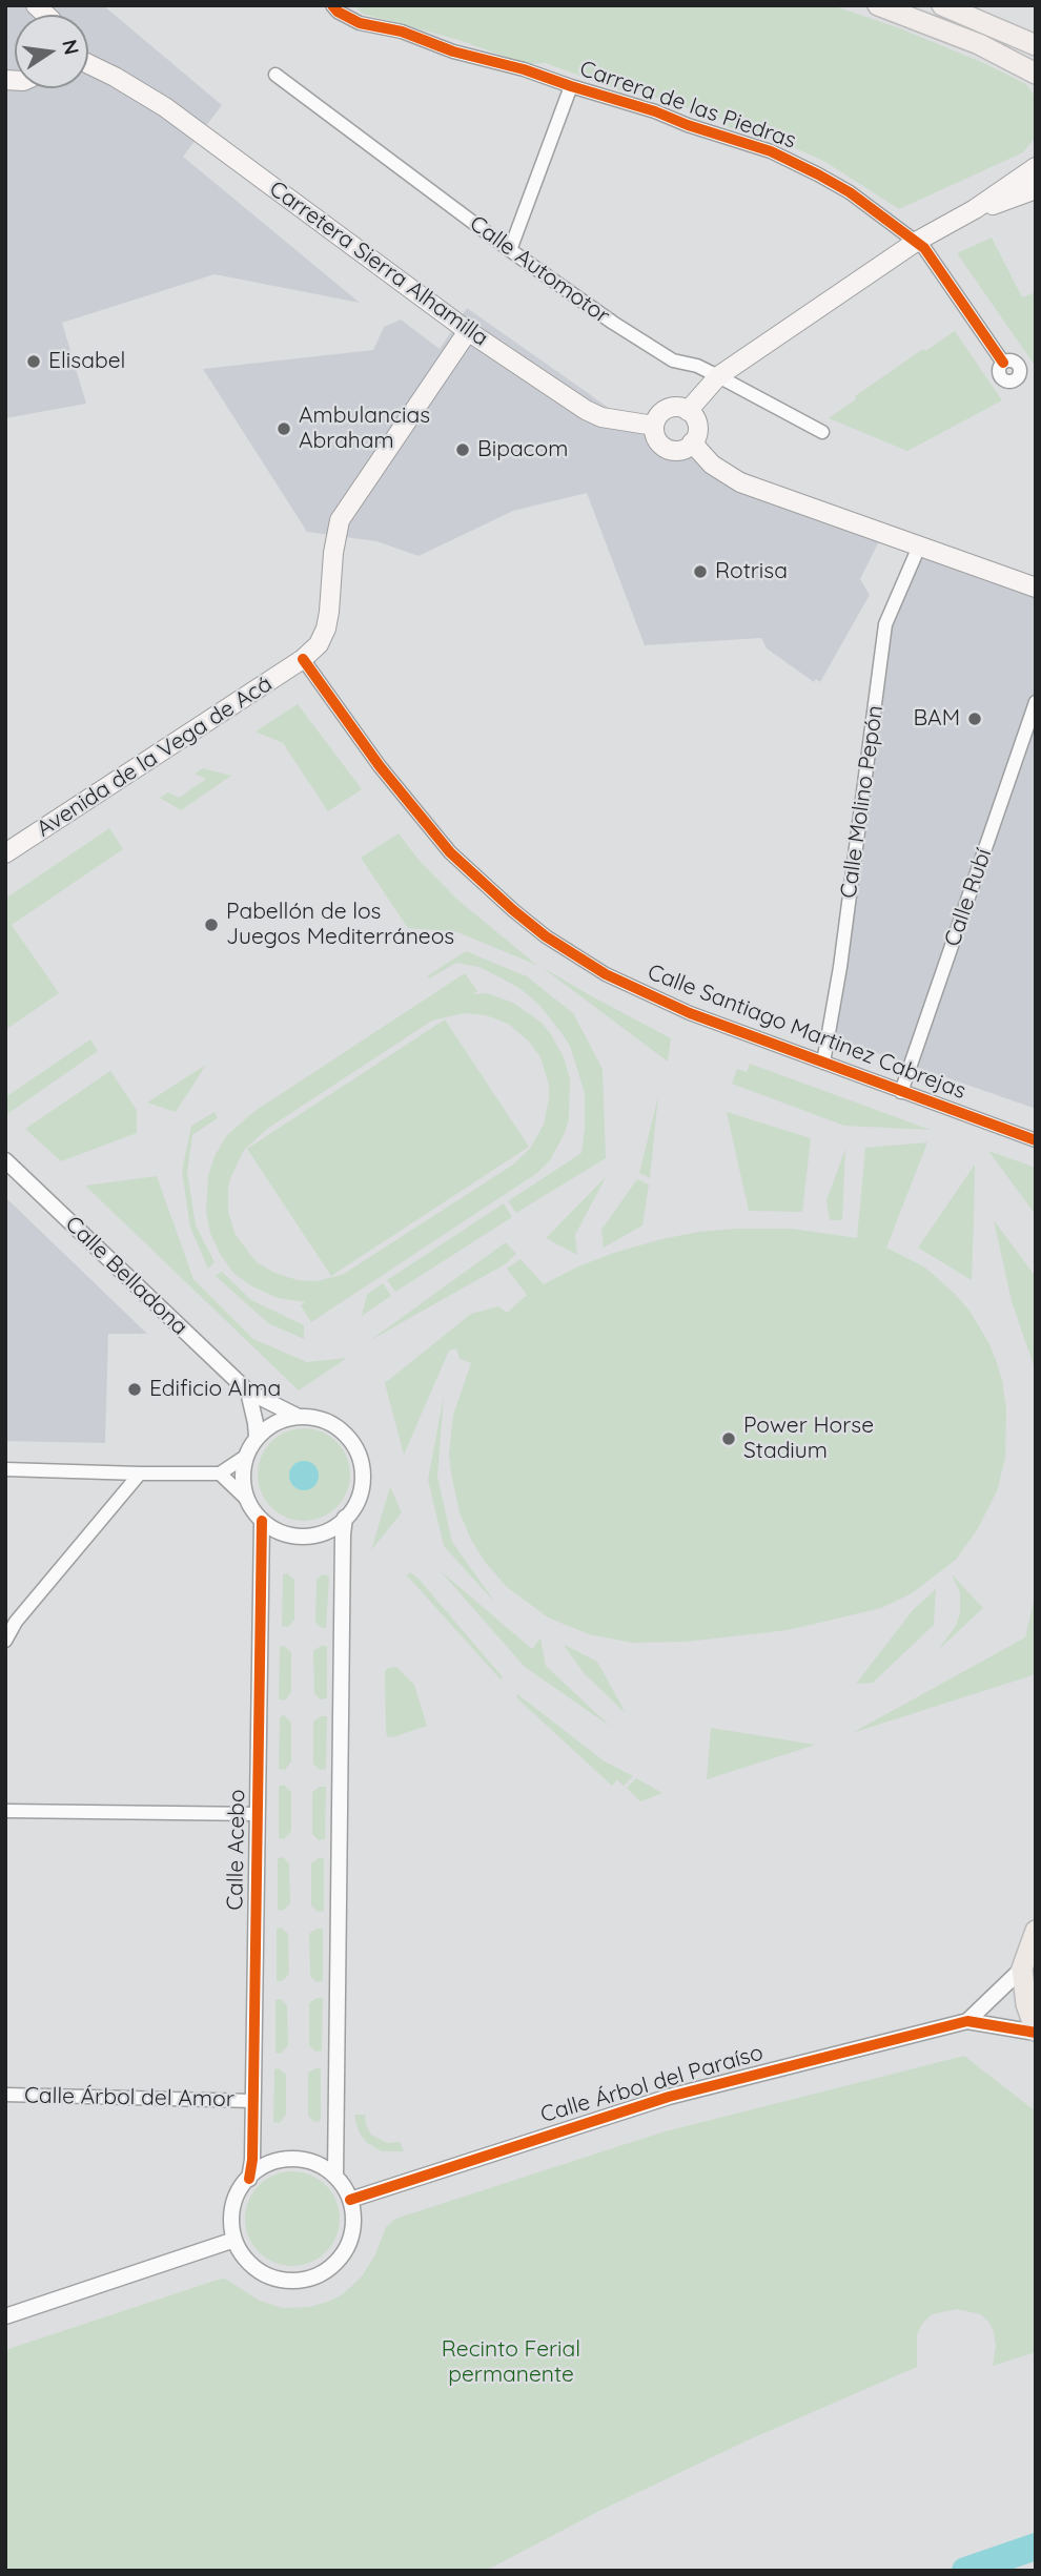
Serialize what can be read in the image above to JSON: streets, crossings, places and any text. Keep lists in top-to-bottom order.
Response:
{
  "streets": {
    "main road": ["Carretera Sierra Alhamilla", "Avenida de la Vega de Acá"],
    "street": [
      "Carrera de las Piedras",
      "Calle Automotor",
      "Calle Molino Pepón",
      "Calle Rubí",
      "Calle Santiago Martinez Cabrejas",
      "Calle Belladona",
      "Calle Acebo",
      "Calle Árbol del Paraíso",
      "Calle Árbol del Amor"
    ]
  },
  "crossings": [
    ["Carretera Sierra Alhamilla", "Avenida de la Vega de Acá"],
    ["Avenida de la Vega de Acá", "Calle Santiago Martinez Cabrejas"],
    ["Calle Molino Pepón", "Calle Santiago Martinez Cabrejas"],
    ["Calle Rubí", "Calle Santiago Martinez Cabrejas"],
    ["Calle Belladona", "Calle Acebo"],
    ["Calle Acebo", "Calle Árbol del Paraíso"],
    ["Calle Acebo", "Calle Árbol del Amor"]
  ],
  "parks": ["Recinto Ferial permanente"],
  "places": [
    "Elisabel",
    "Ambulancias Abraham",
    "Bipacom",
    "Rotrisa",
    "BAM",
    "Pabellón de los Juegos Mediterráneos",
    "Edificio Alma",
    "Power Horse Stadium"
  ],
  "north": "right"
}
